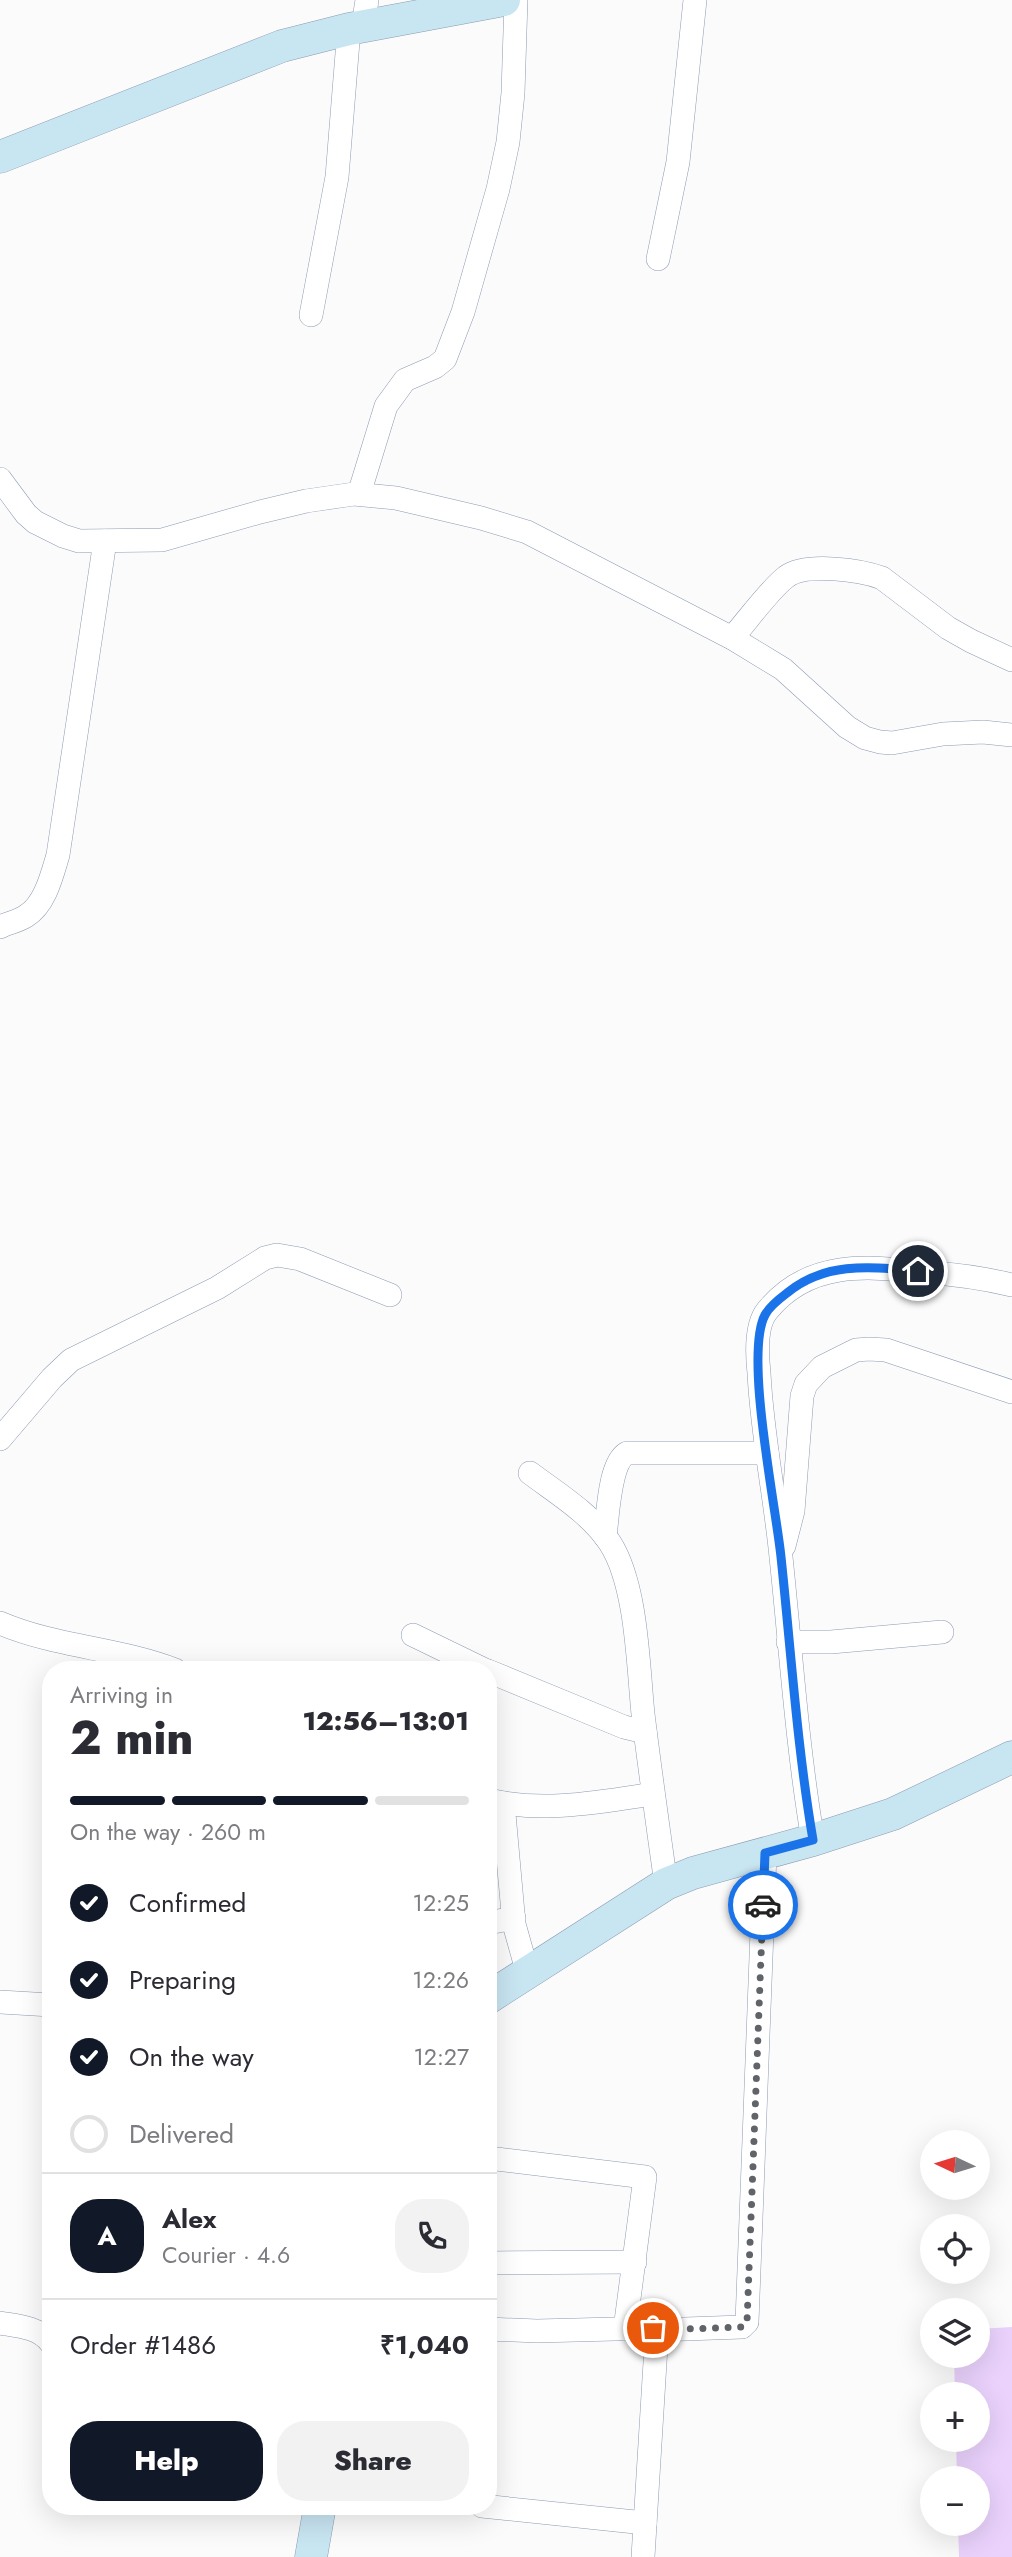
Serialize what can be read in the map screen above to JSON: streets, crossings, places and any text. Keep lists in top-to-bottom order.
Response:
{
  "north": "left",
  "page": {
    "heading": ["2 min", "Arriving in", "12:56–13:01"],
    "panel": [
      "Alex",
      "Courier · 4.6",
      "Order #1486",
      "₹1,040"
    ],
    "bar": "On the way · 260 m",
    "list": [
      ["Confirmed", "12:25"],
      ["Preparing", "12:26"],
      ["On the way", "12:27"],
      "Delivered"
    ],
    "map_buttons": ["+", "−"],
    "round": "A",
    "buttons": ["Help", "Share"]
  }
}
